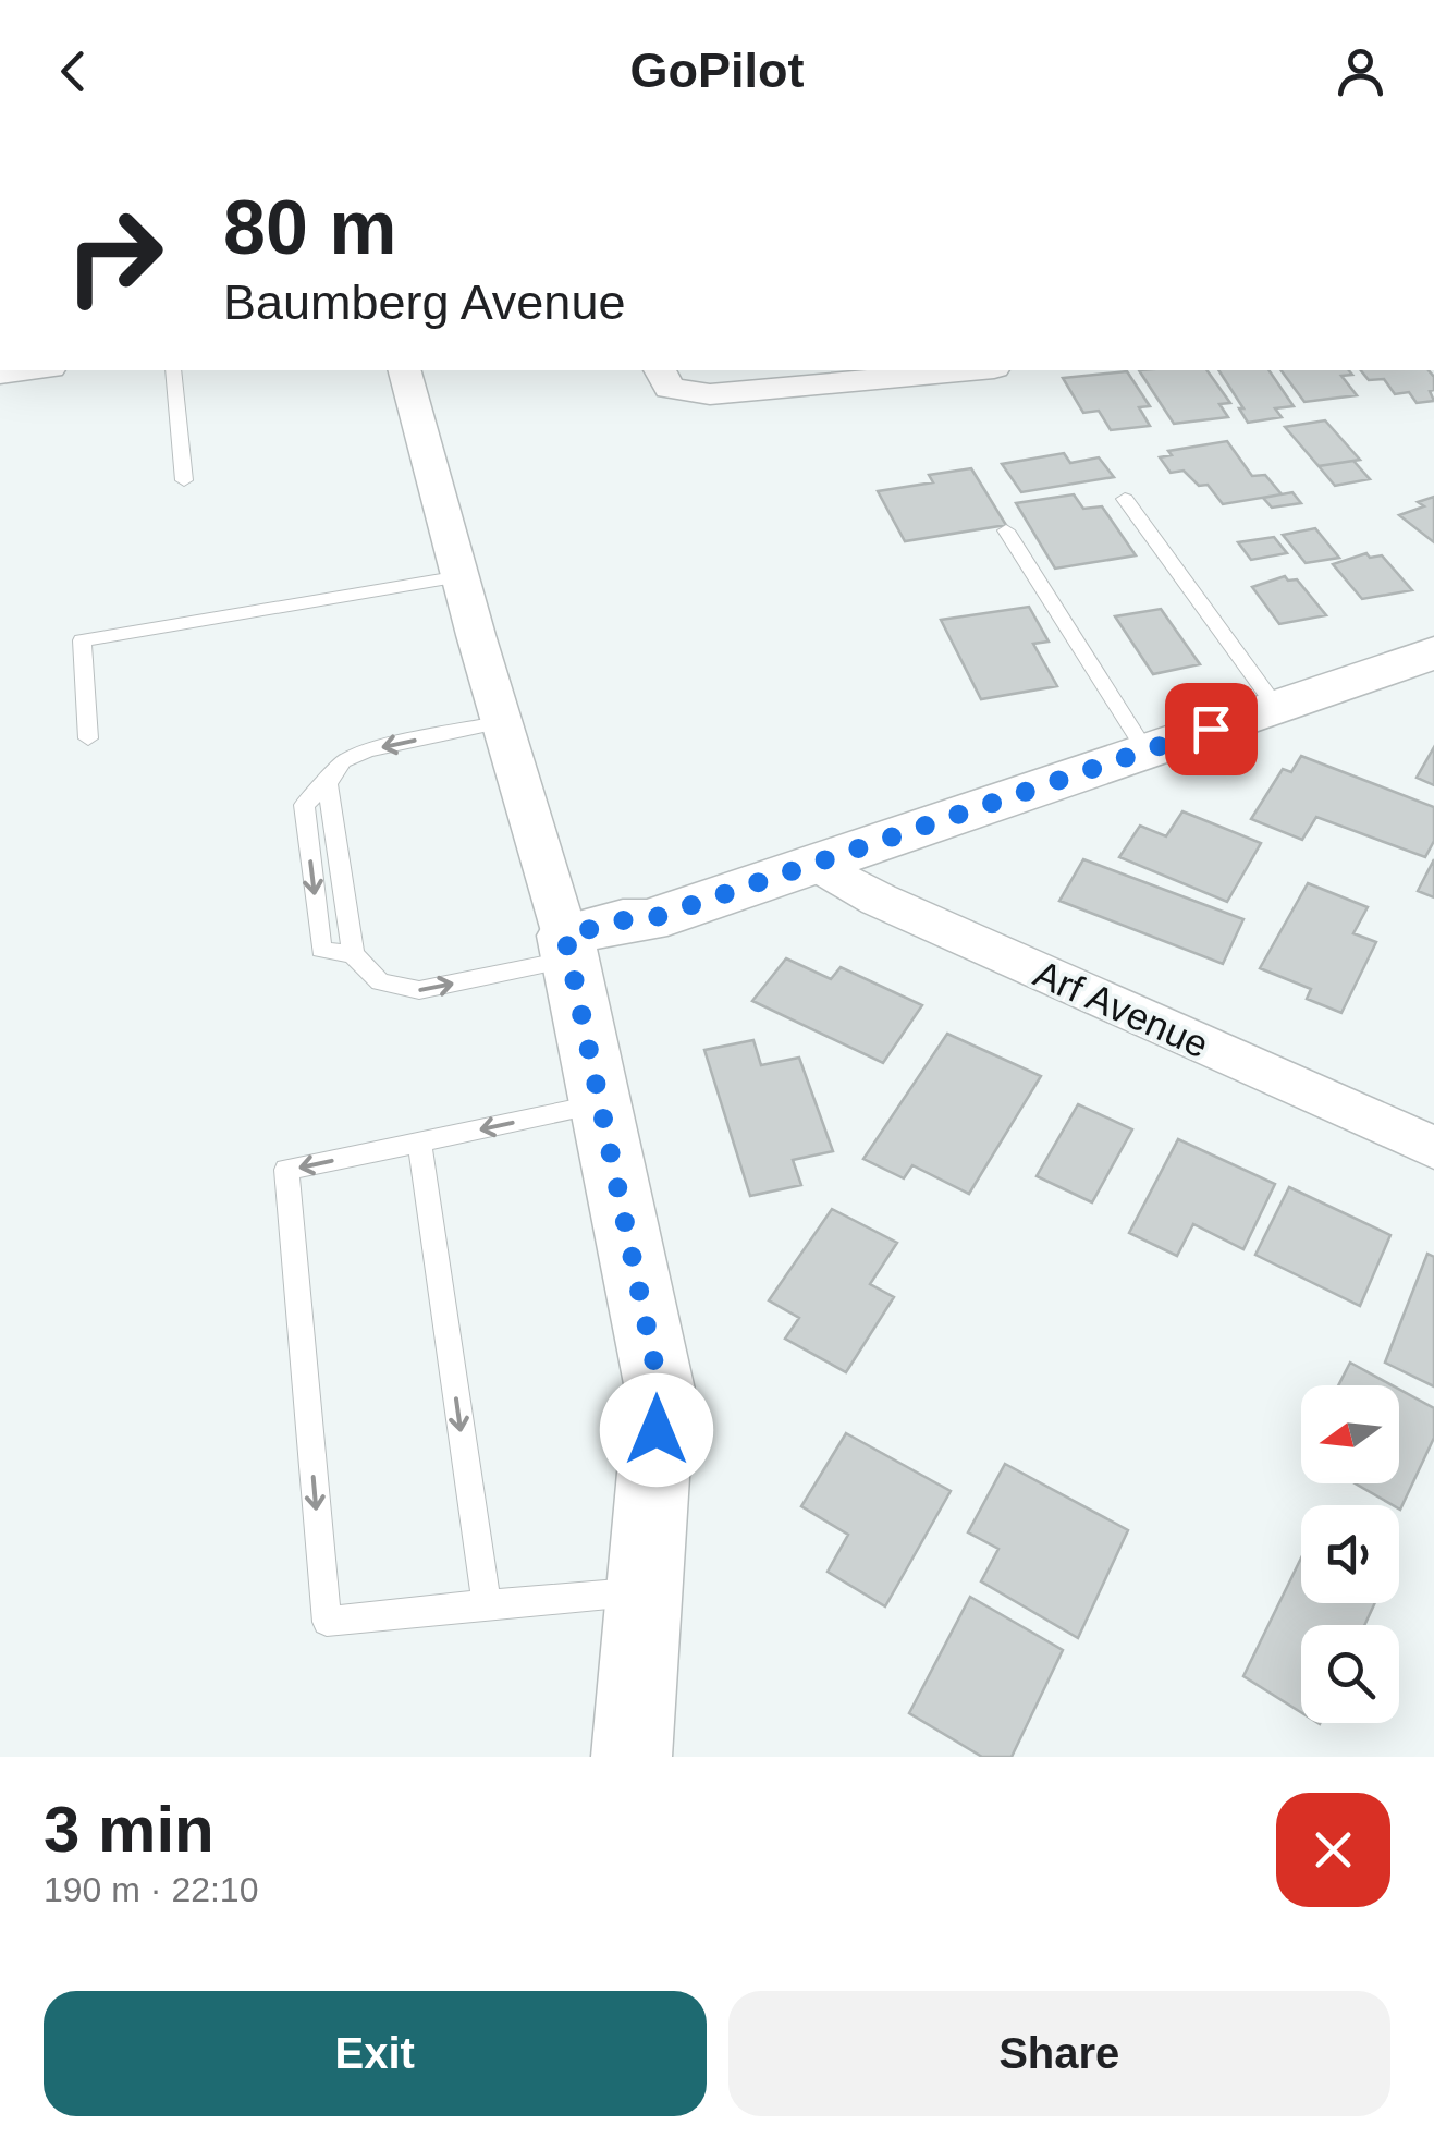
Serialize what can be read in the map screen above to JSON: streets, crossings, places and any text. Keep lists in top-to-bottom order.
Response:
{
  "streets": {
    "street": ["Arf Avenue"]
  },
  "north": "left",
  "page": {
    "header": "GoPilot",
    "turn": ["80 m", "Baumberg Avenue"],
    "heading": ["3 min", "190 m · 22:10"],
    "buttons": ["Exit", "Share"]
  }
}
